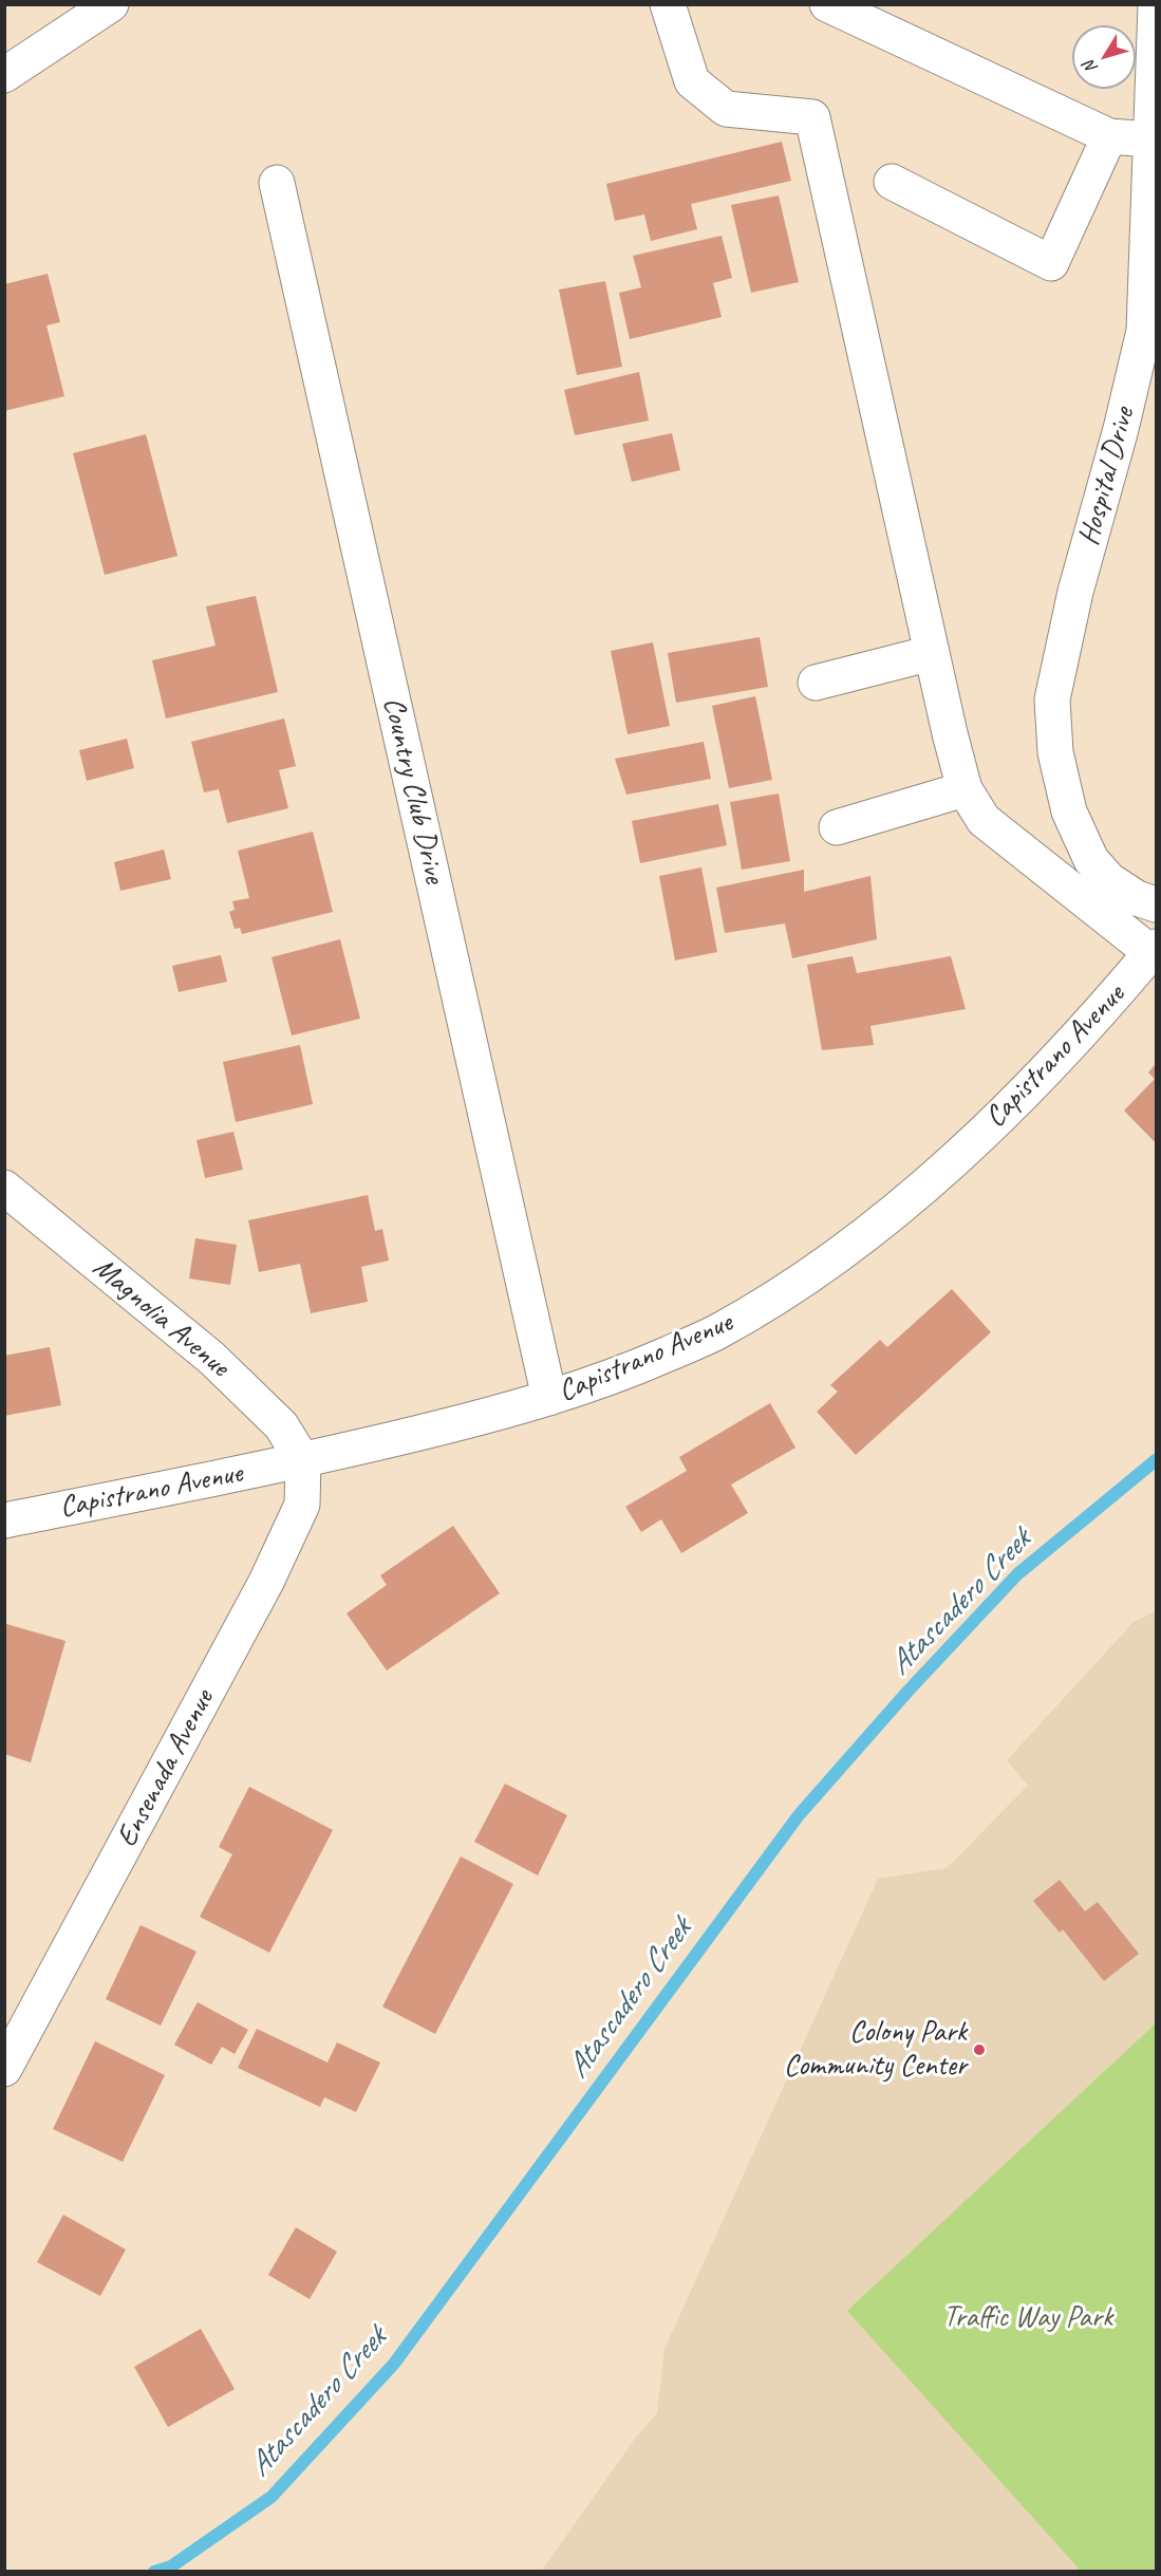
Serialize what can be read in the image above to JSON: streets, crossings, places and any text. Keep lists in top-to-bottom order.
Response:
{
  "streets": {
    "street": [
      "Hospital Drive",
      "Country Club Drive",
      "Capistrano Avenue",
      "Magnolia Avenue",
      "Ensenada Avenue"
    ]
  },
  "crossings": [
    ["Country Club Drive", "Capistrano Avenue"],
    ["Capistrano Avenue", "Magnolia Avenue"],
    ["Capistrano Avenue", "Ensenada Avenue"],
    ["Magnolia Avenue", "Ensenada Avenue"]
  ],
  "water": ["Atascadero Creek"],
  "parks": ["Traffic Way Park"],
  "places": ["Colony Park Community Center"],
  "north": "bottom left"
}
